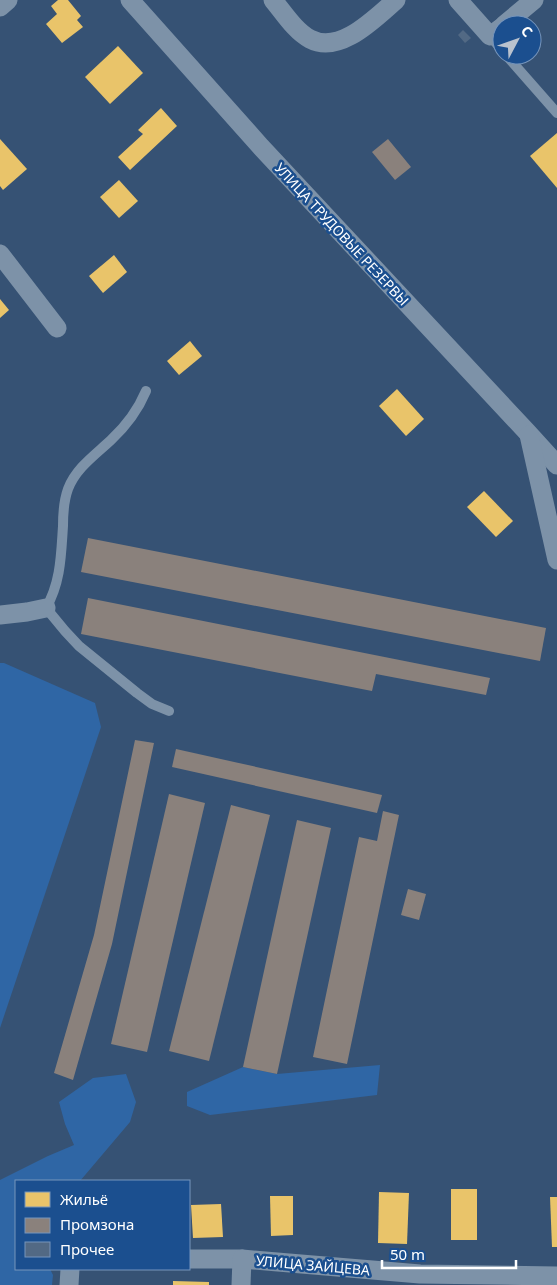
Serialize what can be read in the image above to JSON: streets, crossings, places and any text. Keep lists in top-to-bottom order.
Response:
{
  "streets": {
    "street": ["УЛИЦА ТРУДОВЫЕ РЕЗЕРВЫ", "УЛИЦА ЗАЙЦЕВА"]
  },
  "legend": ["Жильё", "Промзона", "Прочее"],
  "scale_bar": "50 m",
  "north": "top right"
}
